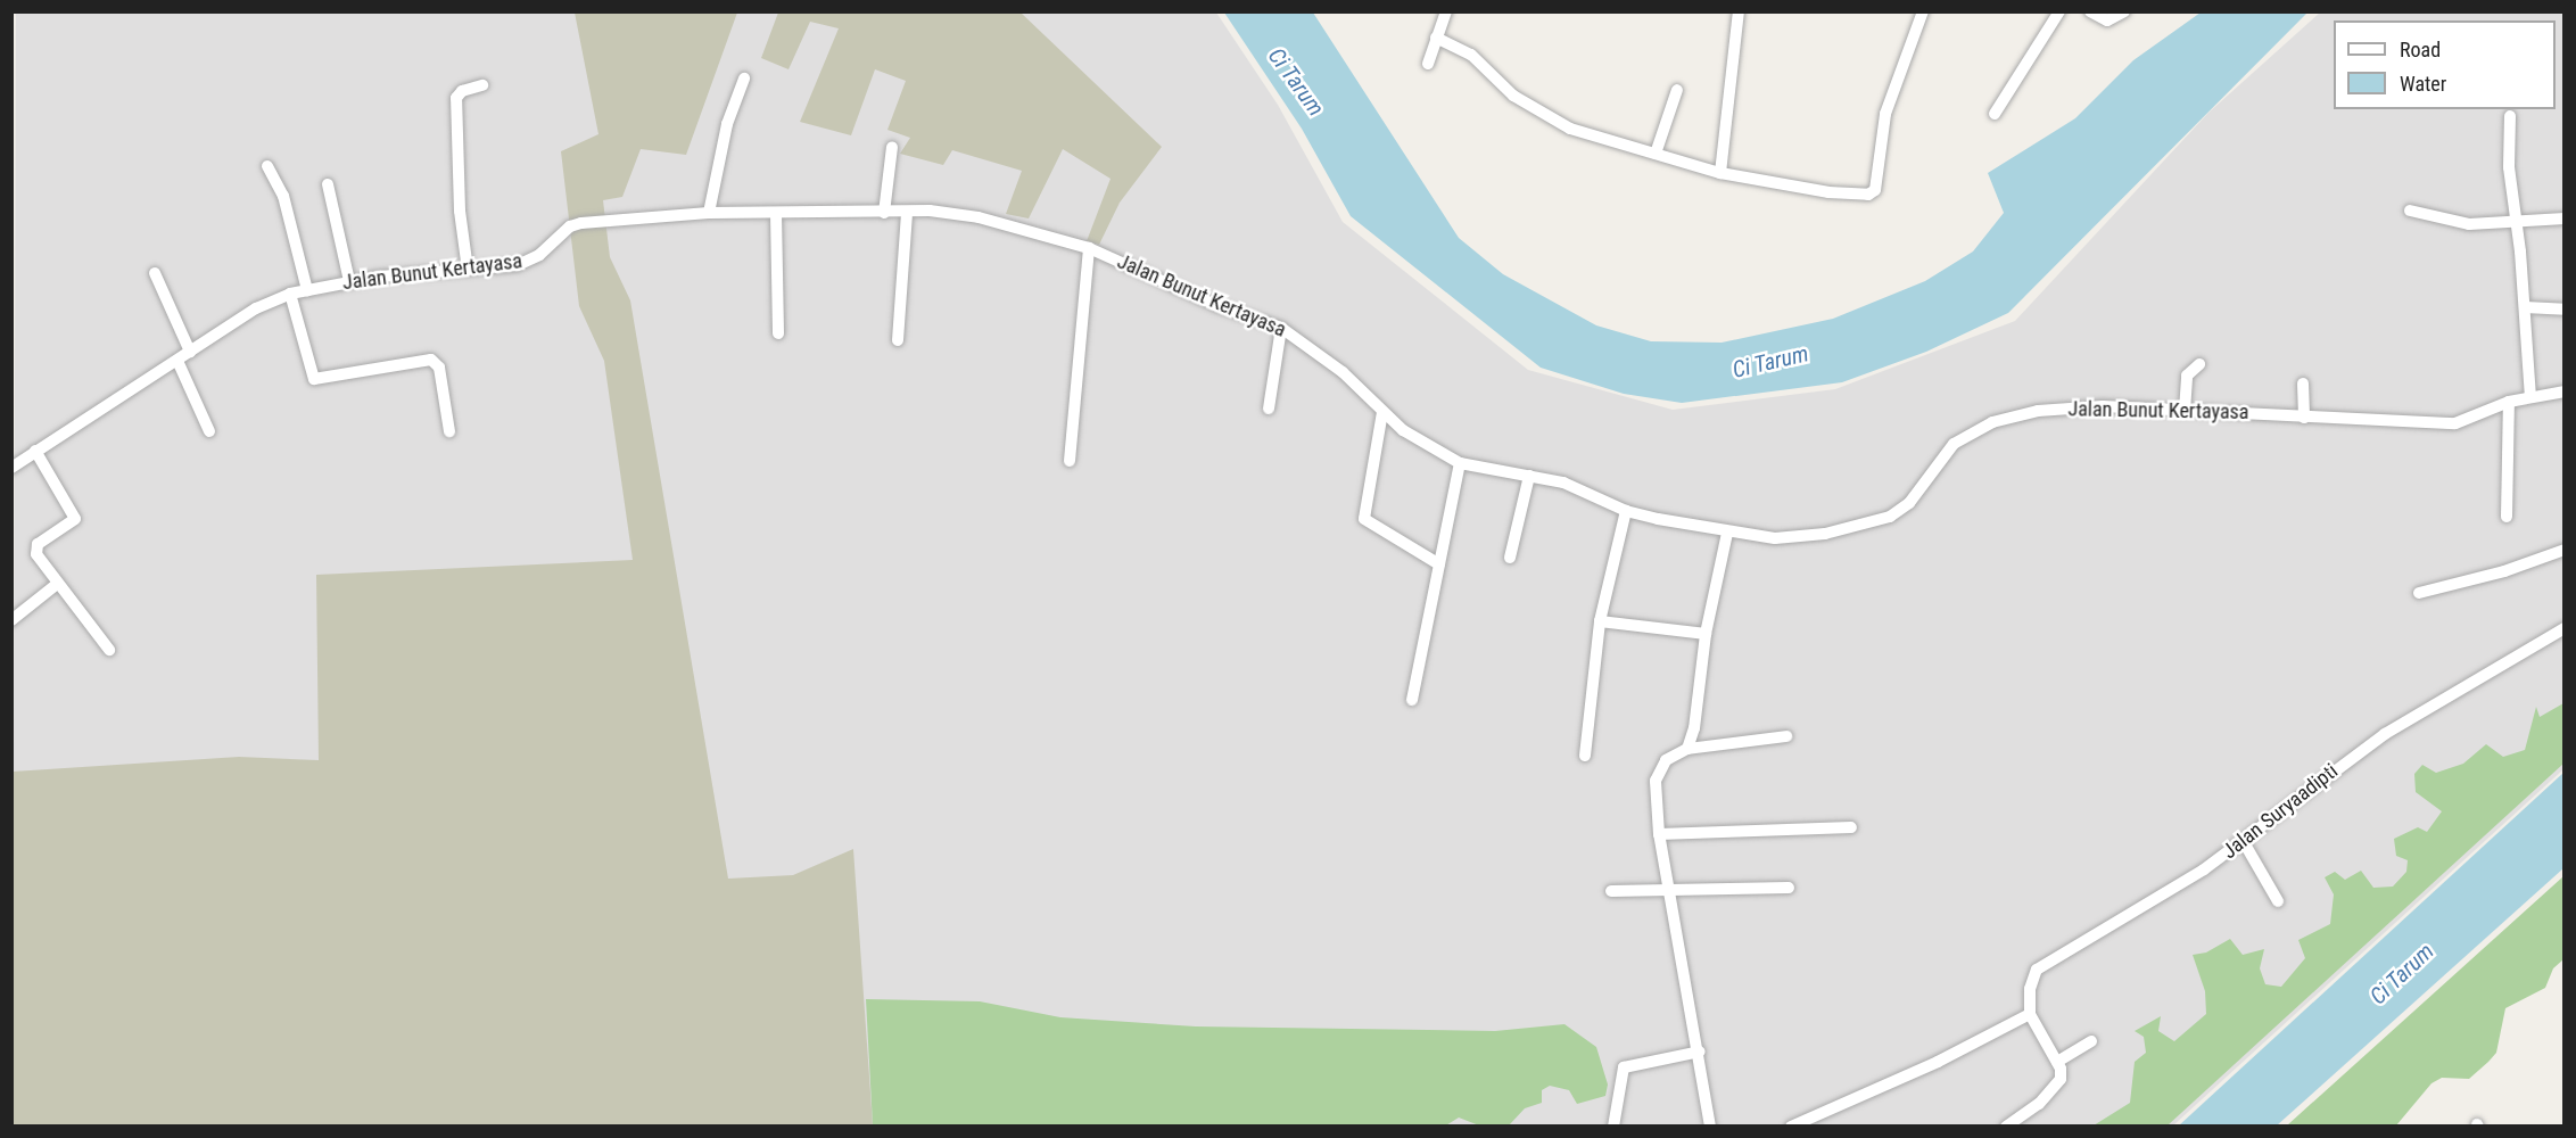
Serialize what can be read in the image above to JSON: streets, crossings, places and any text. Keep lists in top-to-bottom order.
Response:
{
  "streets": {
    "street": ["Jalan Bunut Kertayasa", "Jalan Suryaadipti"]
  },
  "water": ["Ci Tarum"],
  "legend": ["Road", "Water"]
}
